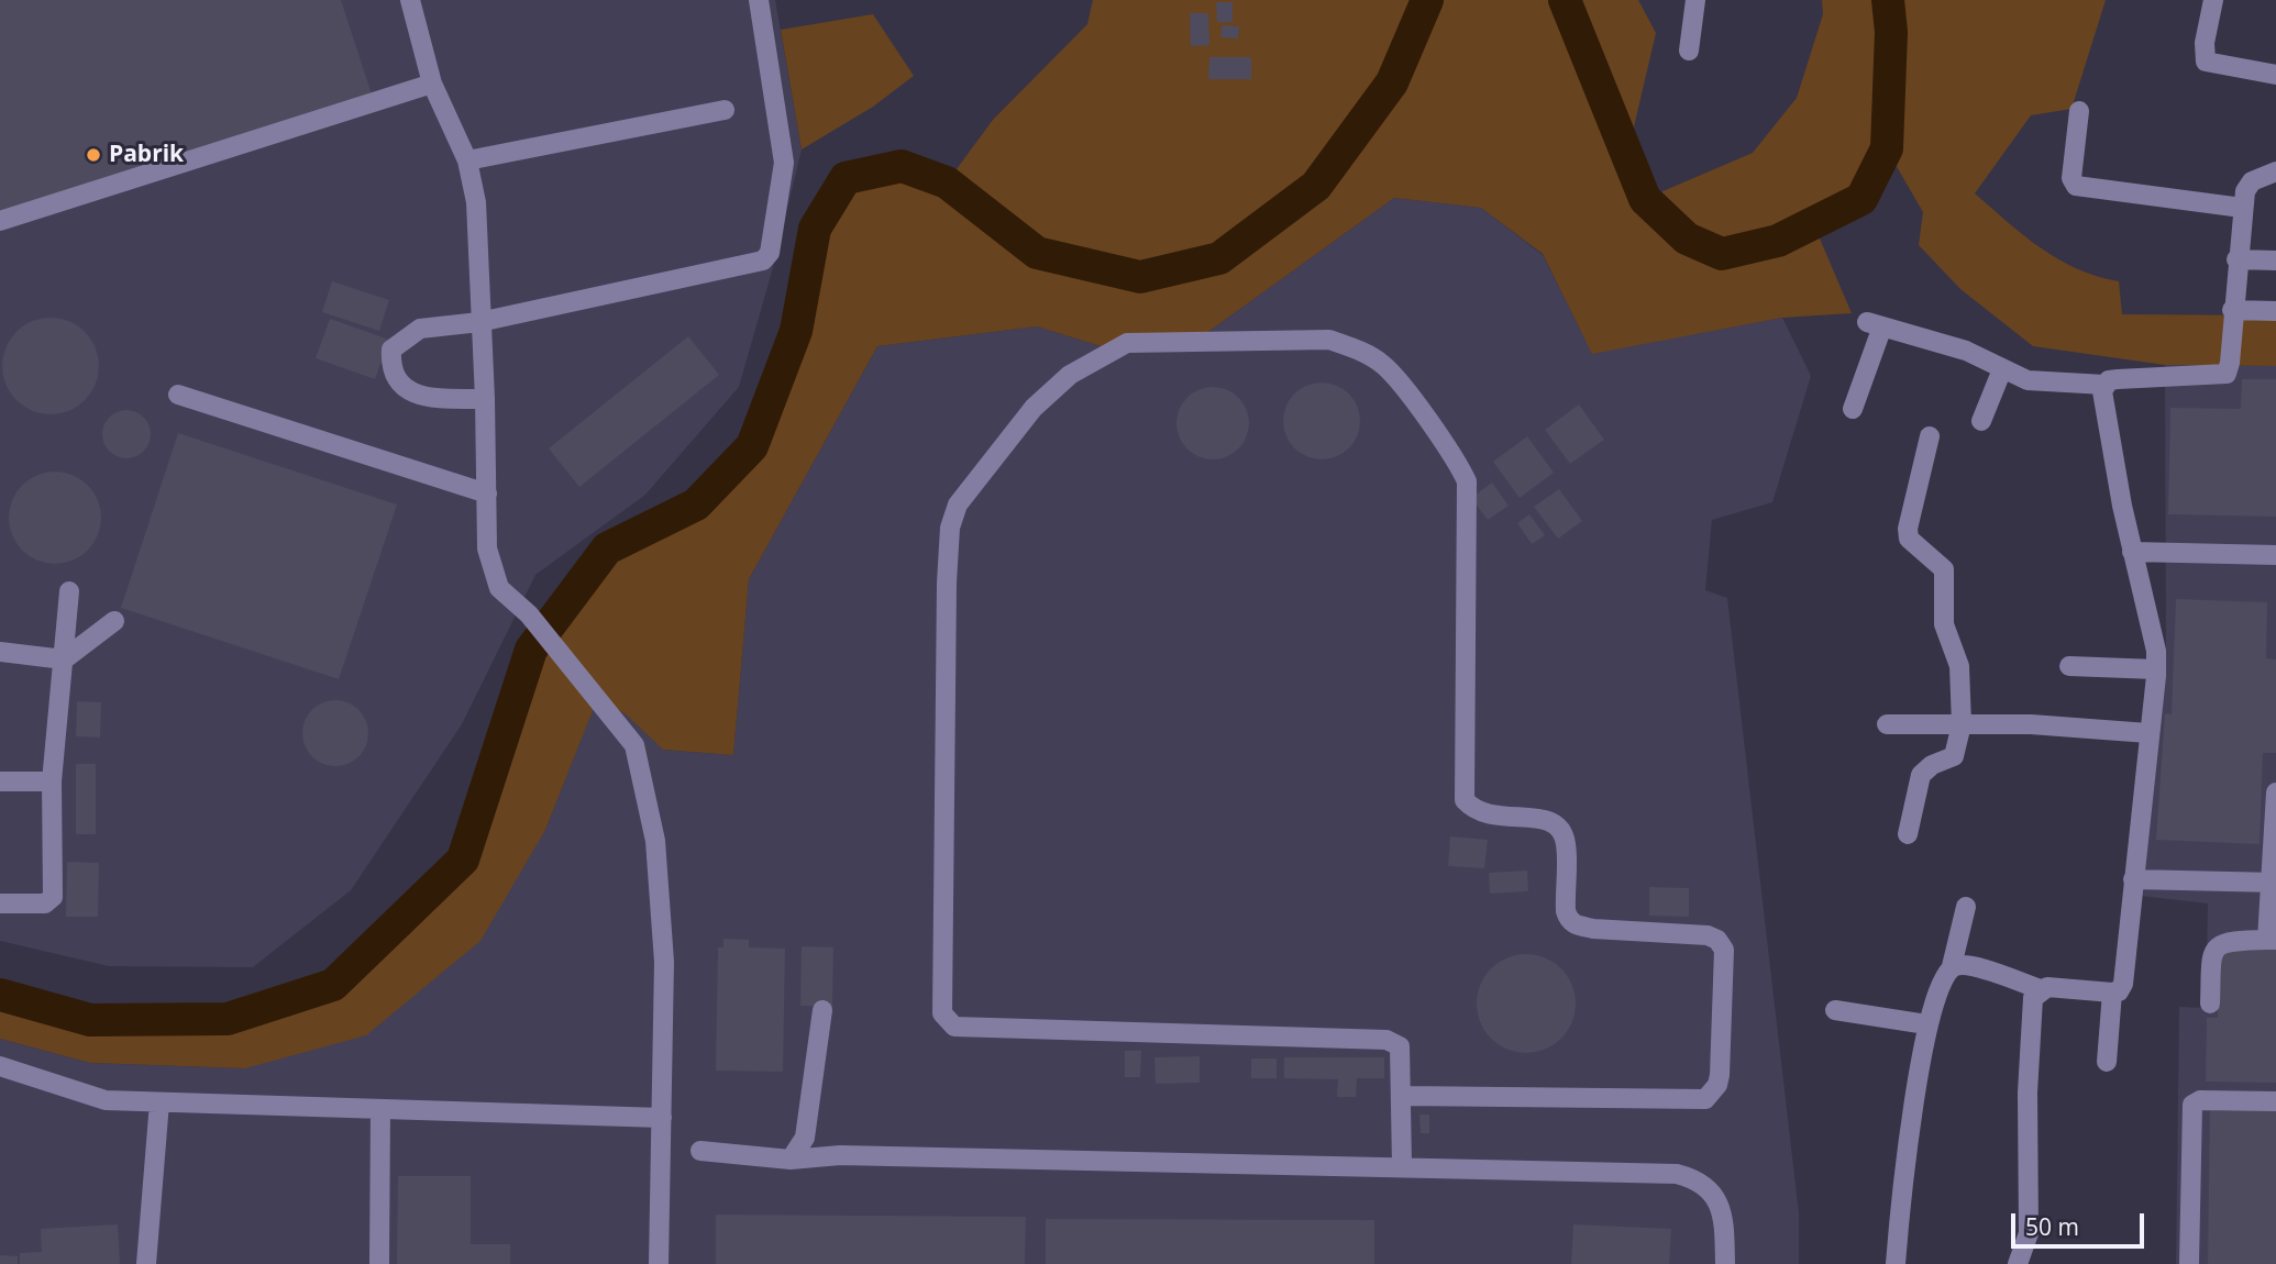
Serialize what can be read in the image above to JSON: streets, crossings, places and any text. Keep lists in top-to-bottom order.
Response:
{
  "places": ["Pabrik"],
  "scale_bar": "50 m"
}
